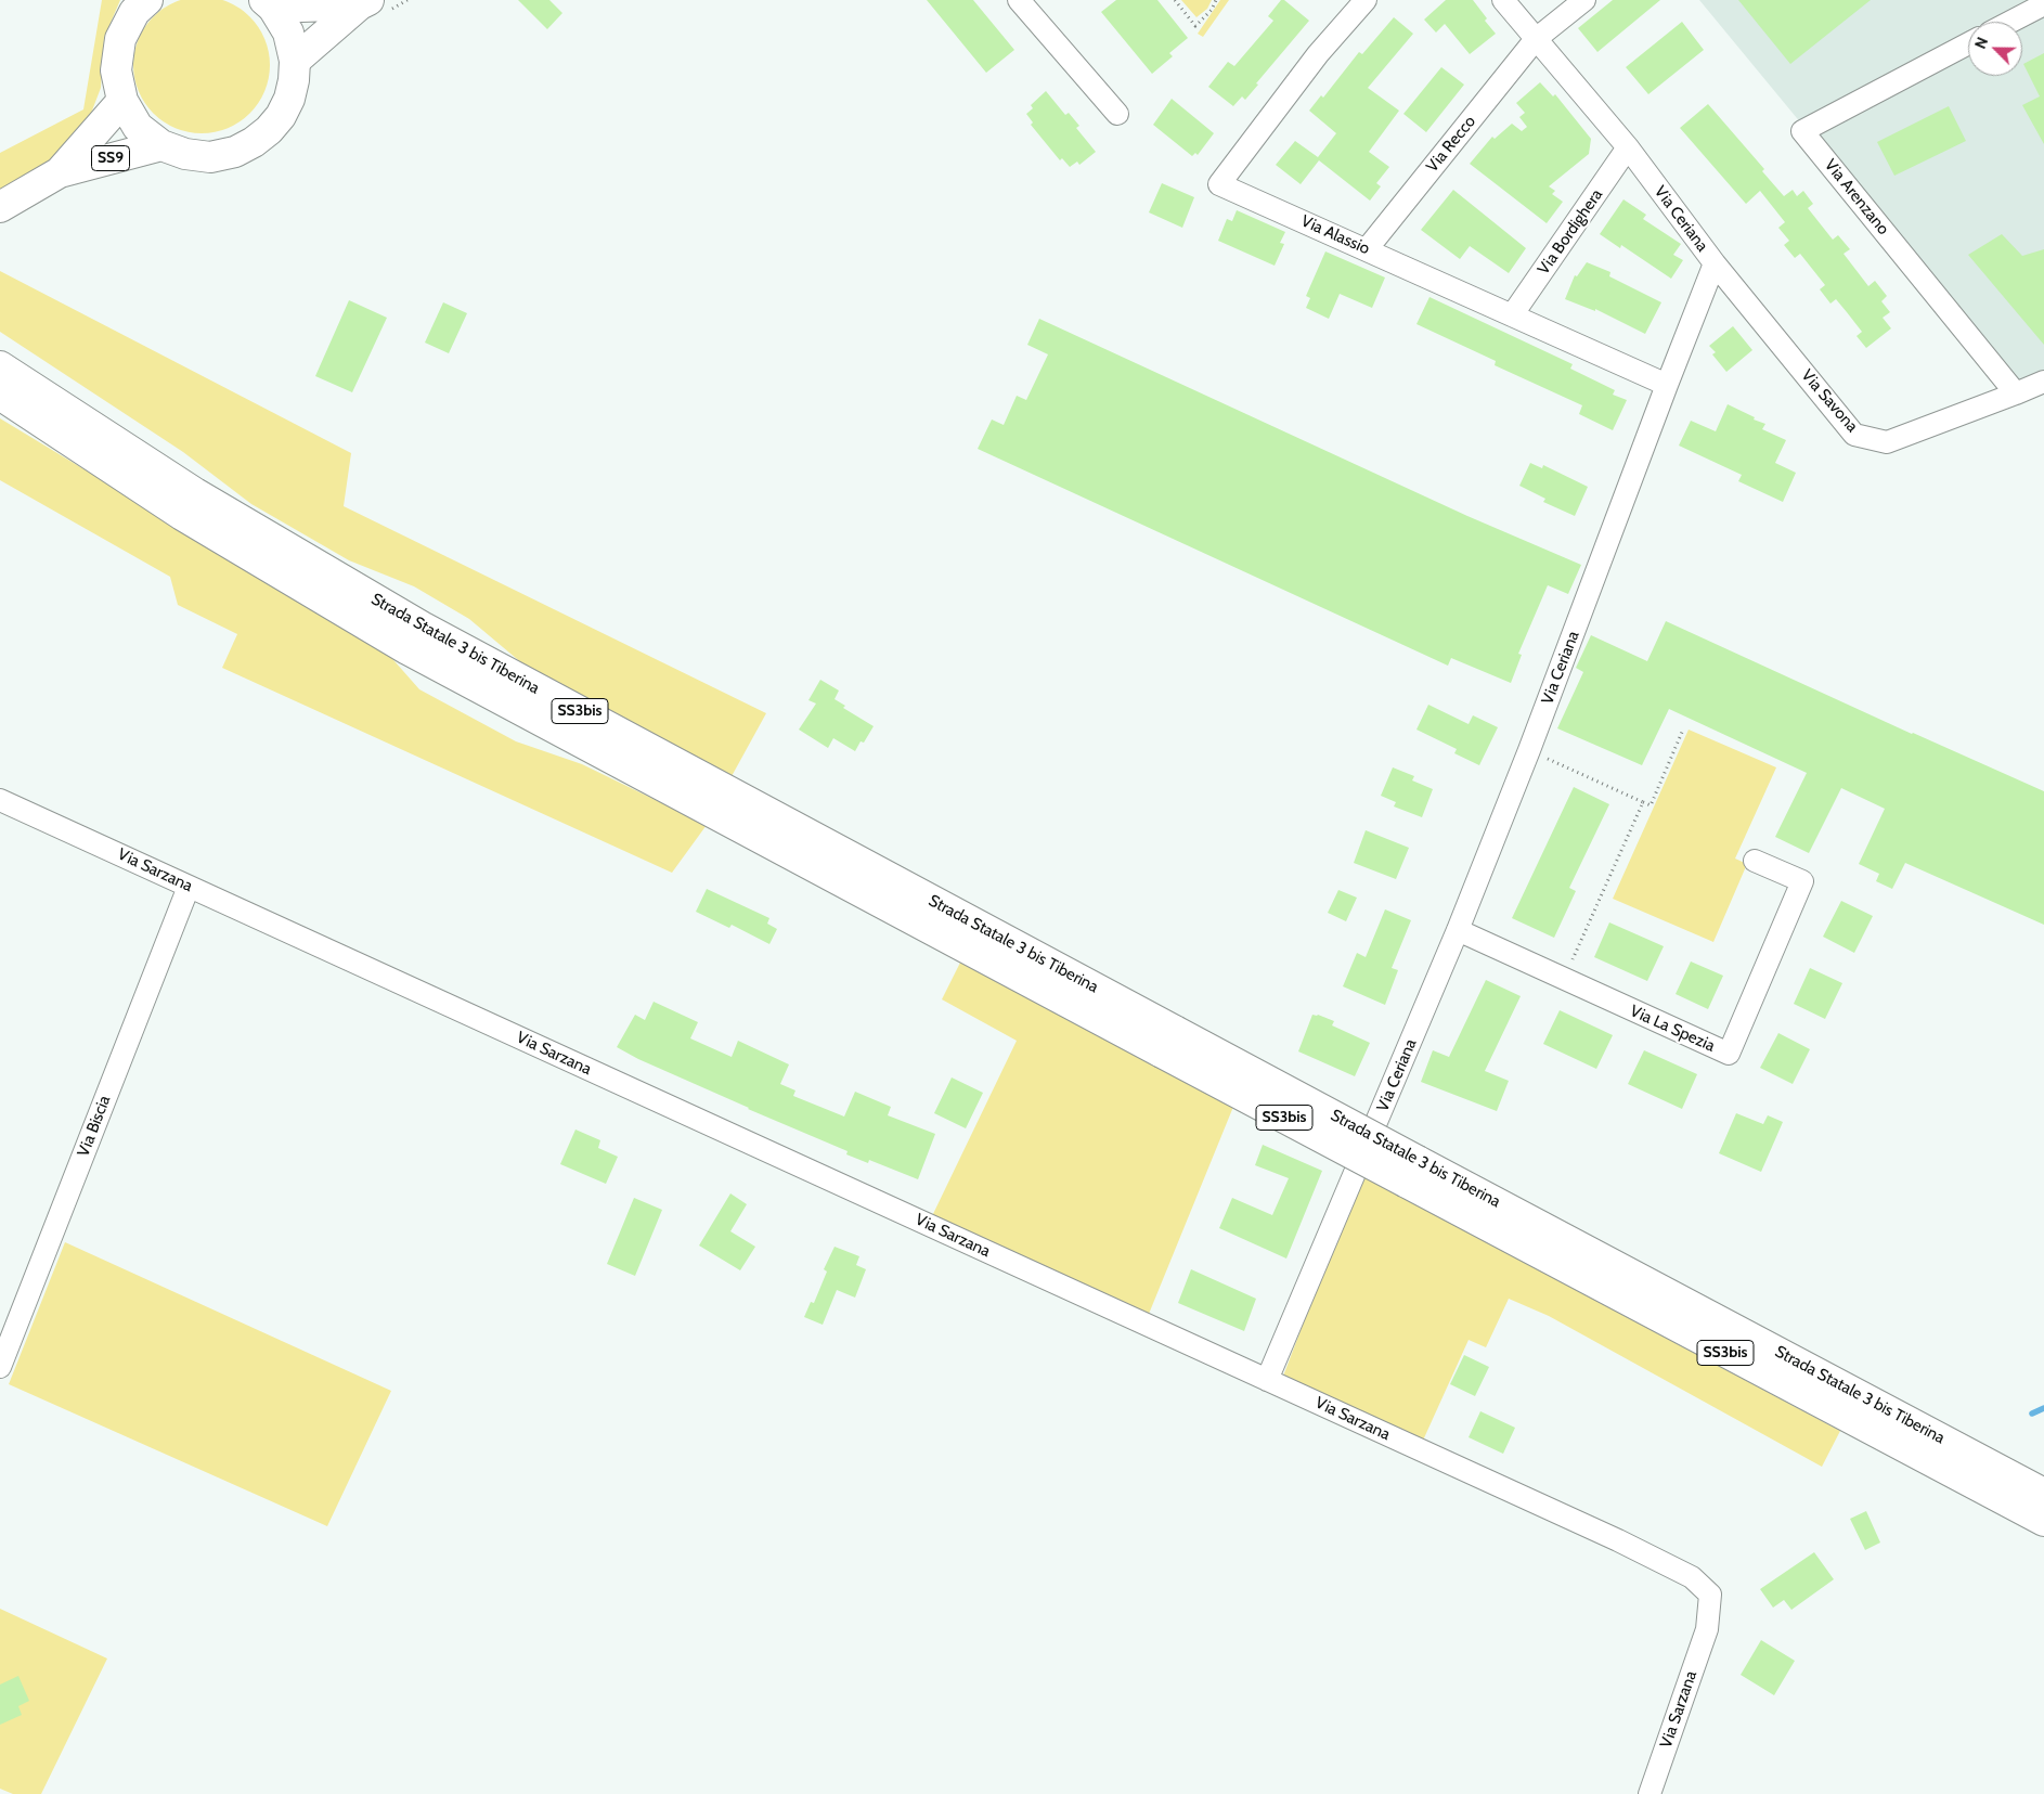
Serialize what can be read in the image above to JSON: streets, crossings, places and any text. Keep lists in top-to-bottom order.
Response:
{
  "streets": {
    "main road": ["SS9", "Strada Statale 3 bis Tiberina", "SS3bis"],
    "street": [
      "Via Recco",
      "Via Arenzano",
      "Via Ceriana",
      "Via Bordighera",
      "Via Alassio",
      "Via Savona",
      "Via Sarzana",
      "Via La Spezia",
      "Via Biscia"
    ]
  },
  "crossings": [
    ["Via Recco", "Via Ceriana"],
    ["Via Recco", "Via Alassio"],
    ["Via Arenzano", "Via Savona"],
    ["Via Ceriana", "Via Bordighera"],
    ["Via Ceriana", "Via Alassio"],
    ["Via Ceriana", "Via Savona"],
    ["Via Ceriana", "Via Sarzana"],
    ["Via Ceriana", "Via La Spezia"],
    ["Via Bordighera", "Via Alassio"],
    ["Via Sarzana", "Via Biscia"]
  ],
  "north": "top left"
}
